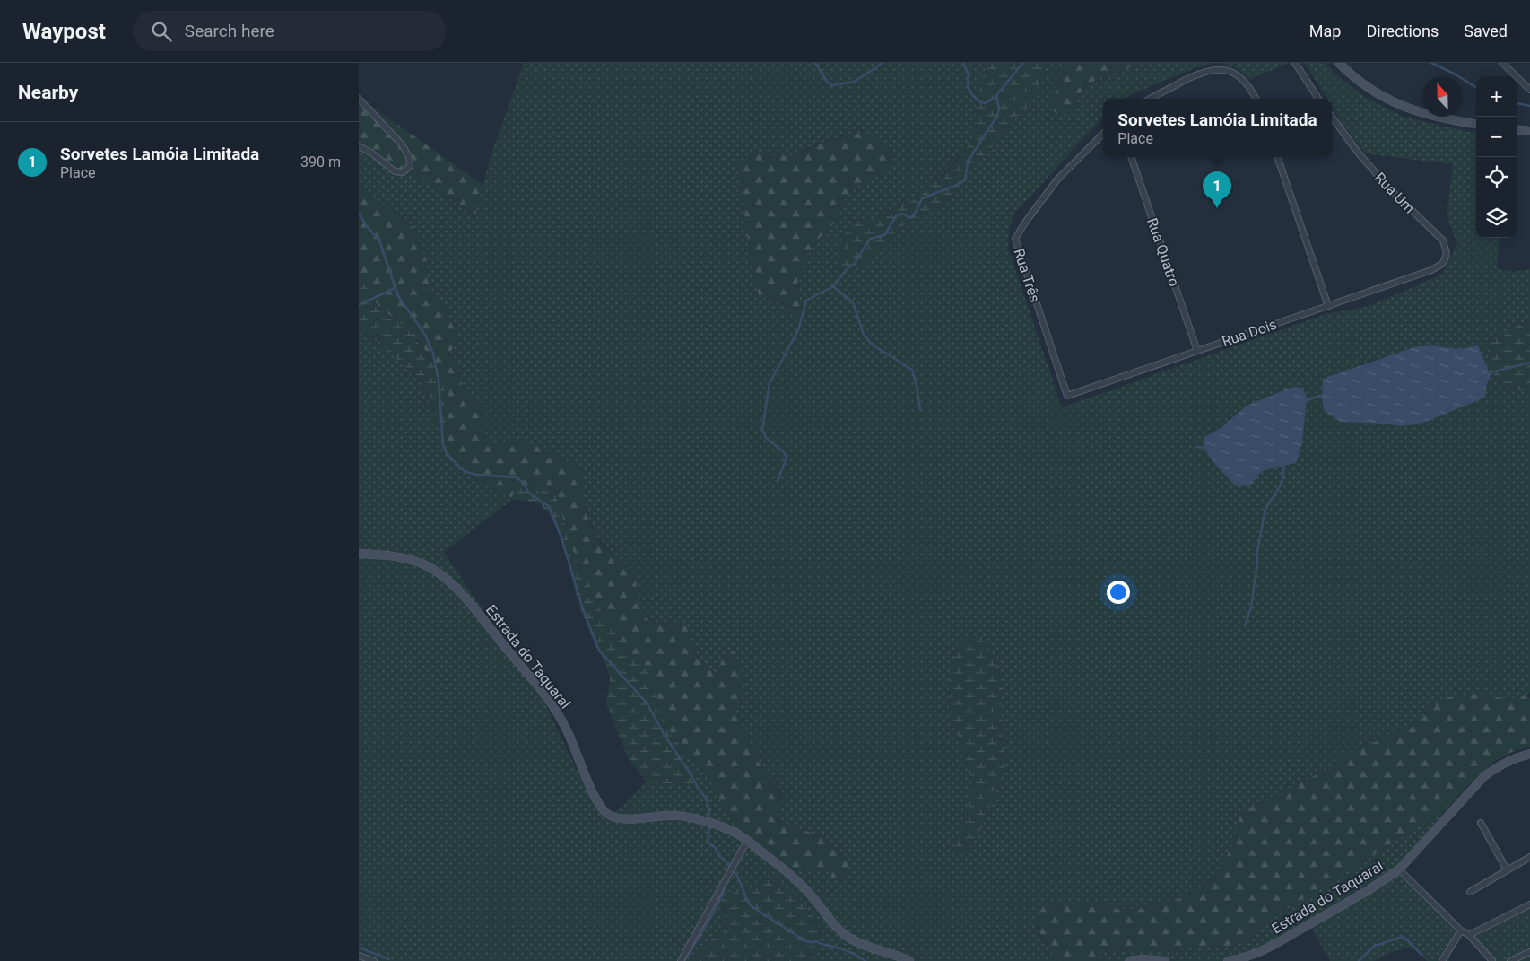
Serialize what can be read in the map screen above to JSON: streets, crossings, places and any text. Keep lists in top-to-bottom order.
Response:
{
  "streets": {
    "street": [
      "Rua Um",
      "Rua Quatro",
      "Rua Três",
      "Rua Dois",
      "Estrada do Taquaral"
    ]
  },
  "crossings": [
    ["Rua Um", "Rua Dois"],
    ["Rua Quatro", "Rua Dois"],
    ["Rua Três", "Rua Dois"]
  ],
  "north": "top",
  "page": {
    "header": "Waypost",
    "search": "Search here",
    "nav": ["Map", "Directions", "Saved"],
    "heading": "Nearby",
    "map_buttons": ["+", "−"],
    "popup": ["Sorvetes Lamóia Limitada", "Place"],
    "list": [
      {
        "mark": "1",
        "name": "Sorvetes Lamóia Limitada",
        "note": "Place",
        "value": "390 m"
      }
    ],
    "pins": "1"
  }
}
